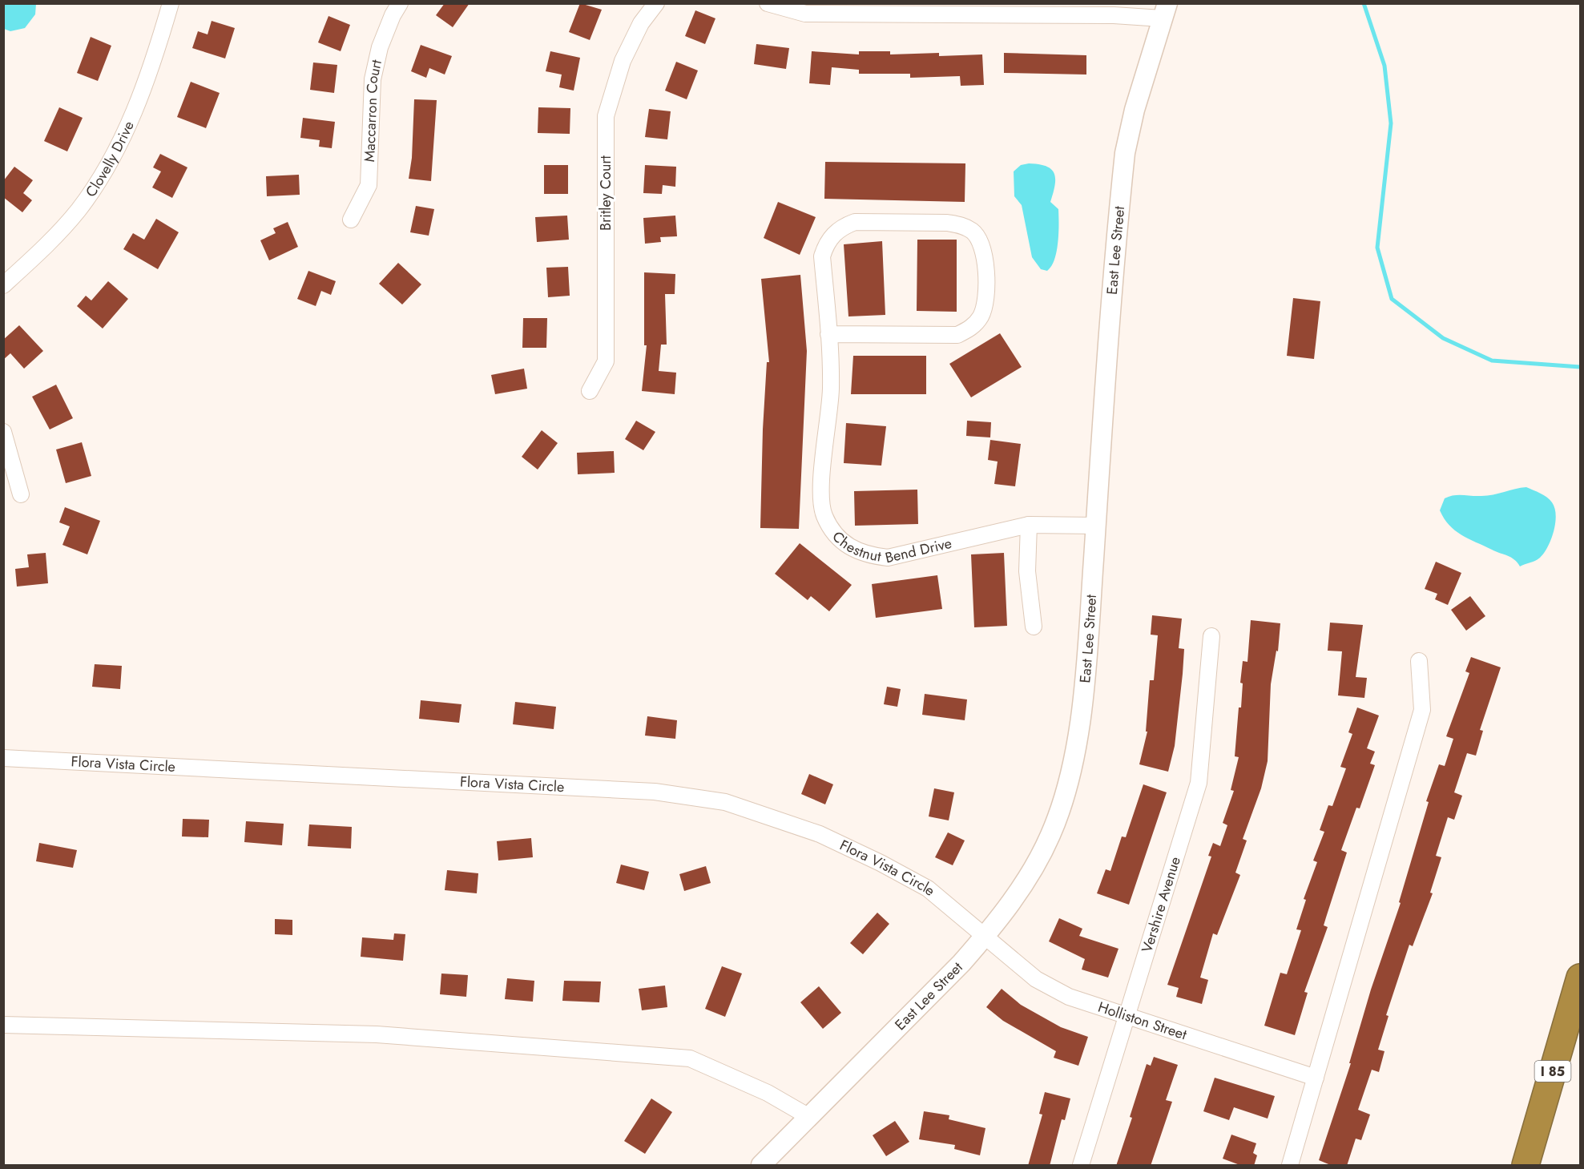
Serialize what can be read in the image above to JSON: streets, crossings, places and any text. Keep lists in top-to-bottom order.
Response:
{
  "streets": {
    "highway": ["I 85"],
    "street": [
      "Maccarron Court",
      "Clovelly Drive",
      "Britley Court",
      "East Lee Street",
      "Chestnut Bend Drive",
      "Flora Vista Circle",
      "Vershire Avenue",
      "Holliston Street"
    ]
  },
  "crossings": [
    ["East Lee Street", "Chestnut Bend Drive"],
    ["East Lee Street", "Flora Vista Circle"],
    ["East Lee Street", "Holliston Street"],
    ["Flora Vista Circle", "Holliston Street"],
    ["Vershire Avenue", "Holliston Street"]
  ]
}
